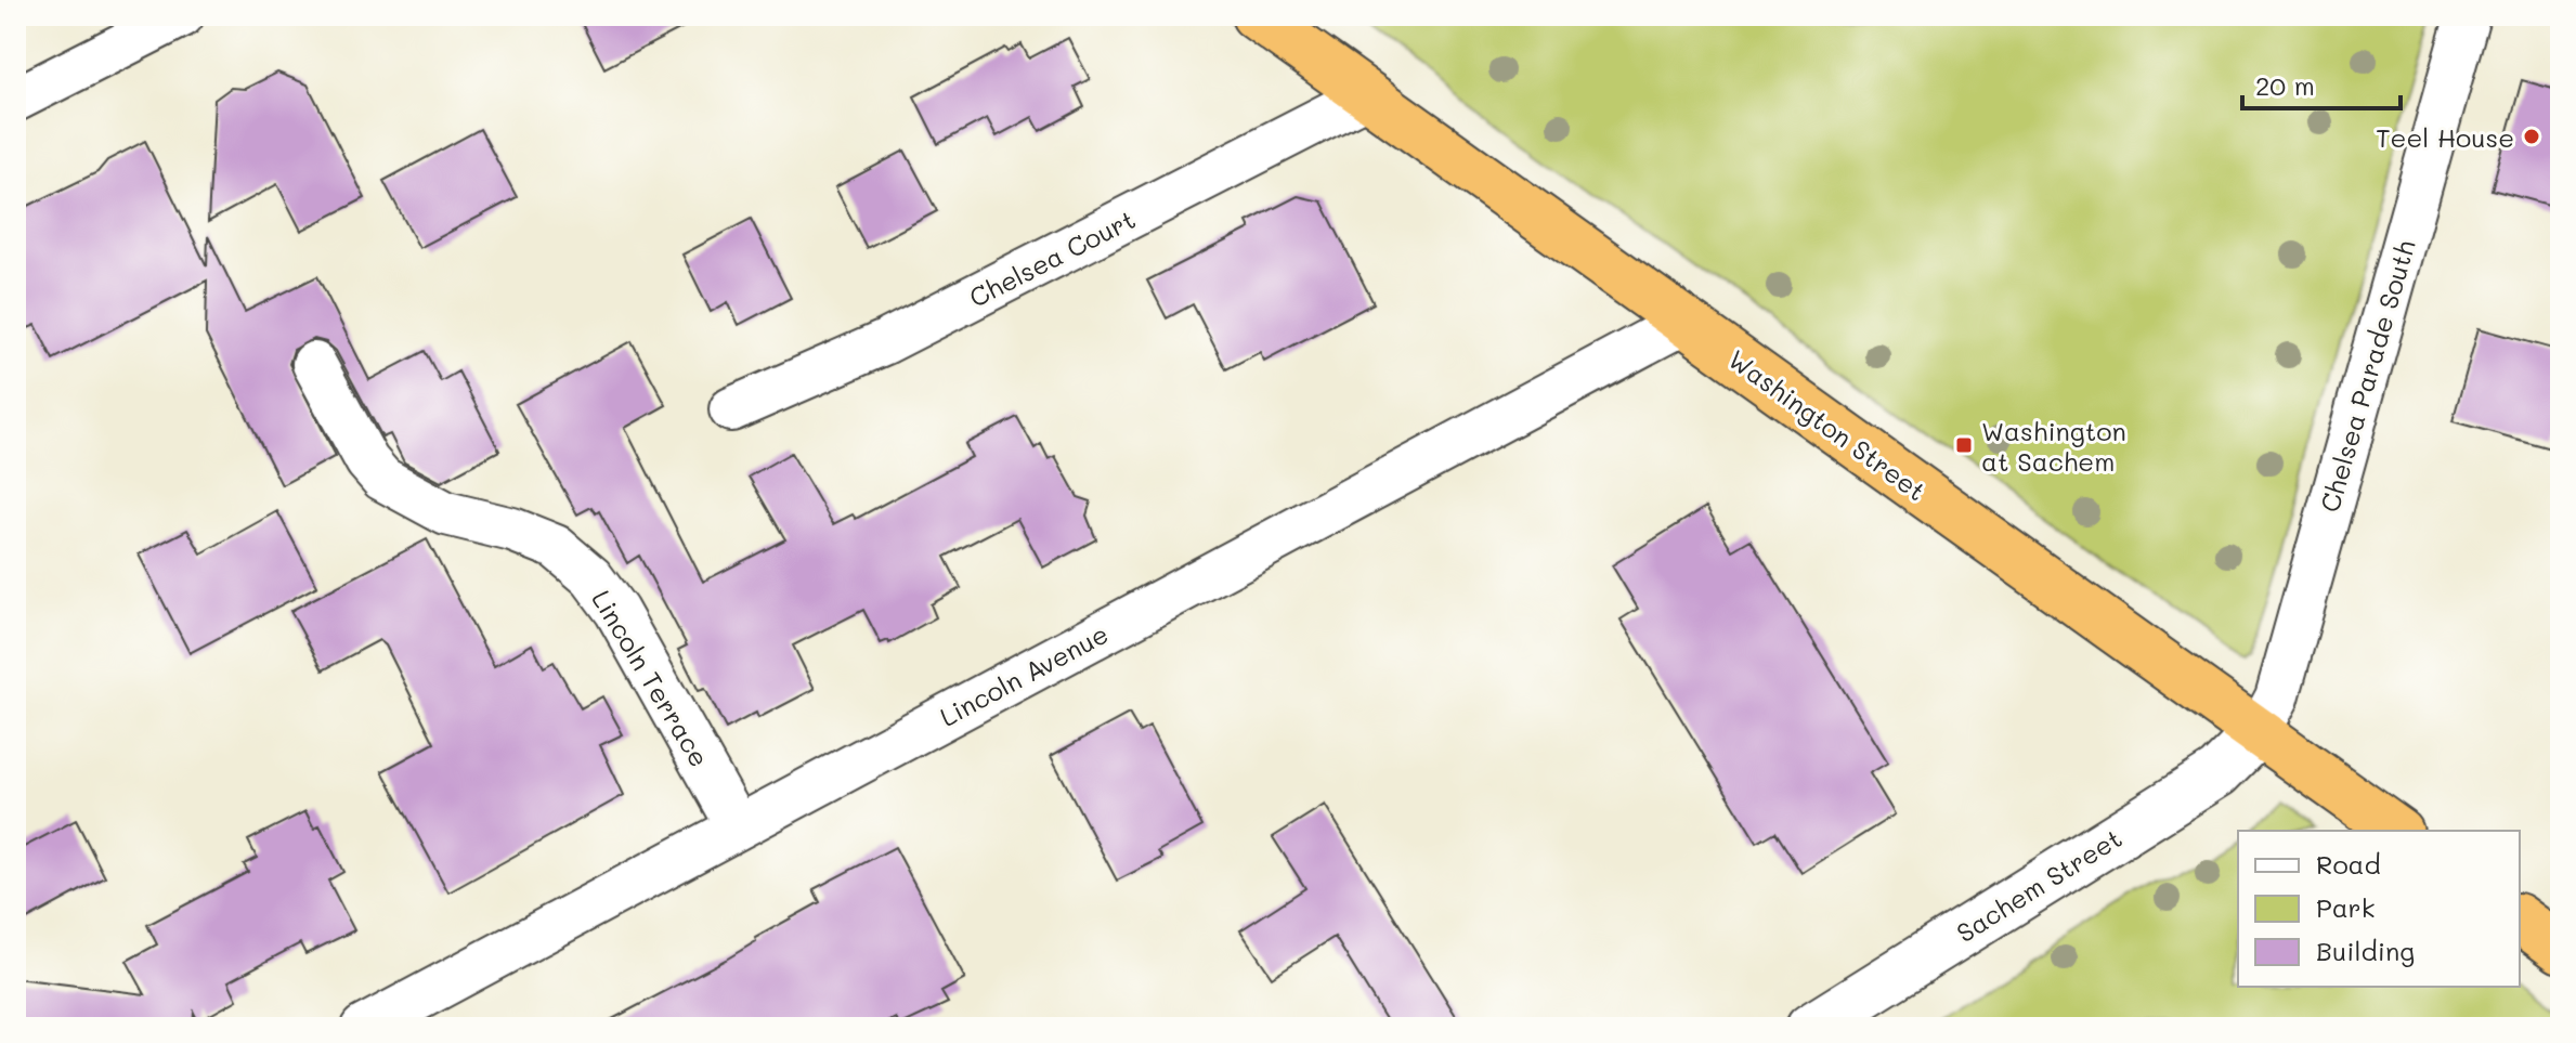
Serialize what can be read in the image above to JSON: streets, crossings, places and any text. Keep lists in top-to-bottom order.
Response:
{
  "streets": {
    "highway": ["Washington Street"],
    "street": [
      "Chelsea Court",
      "Chelsea Parade South",
      "Lincoln Avenue",
      "Lincoln Terrace",
      "Sachem Street"
    ]
  },
  "crossings": [
    ["Chelsea Court", "Washington Street"],
    ["Chelsea Parade South", "Washington Street"],
    ["Chelsea Parade South", "Sachem Street"],
    ["Washington Street", "Lincoln Avenue"],
    ["Washington Street", "Sachem Street"],
    ["Lincoln Avenue", "Lincoln Terrace"]
  ],
  "places": {
    "other": ["Teel House"],
    "transit": ["Washington at Sachem"]
  },
  "legend": ["Road", "Park", "Building"],
  "scale_bar": "20 m"
}
